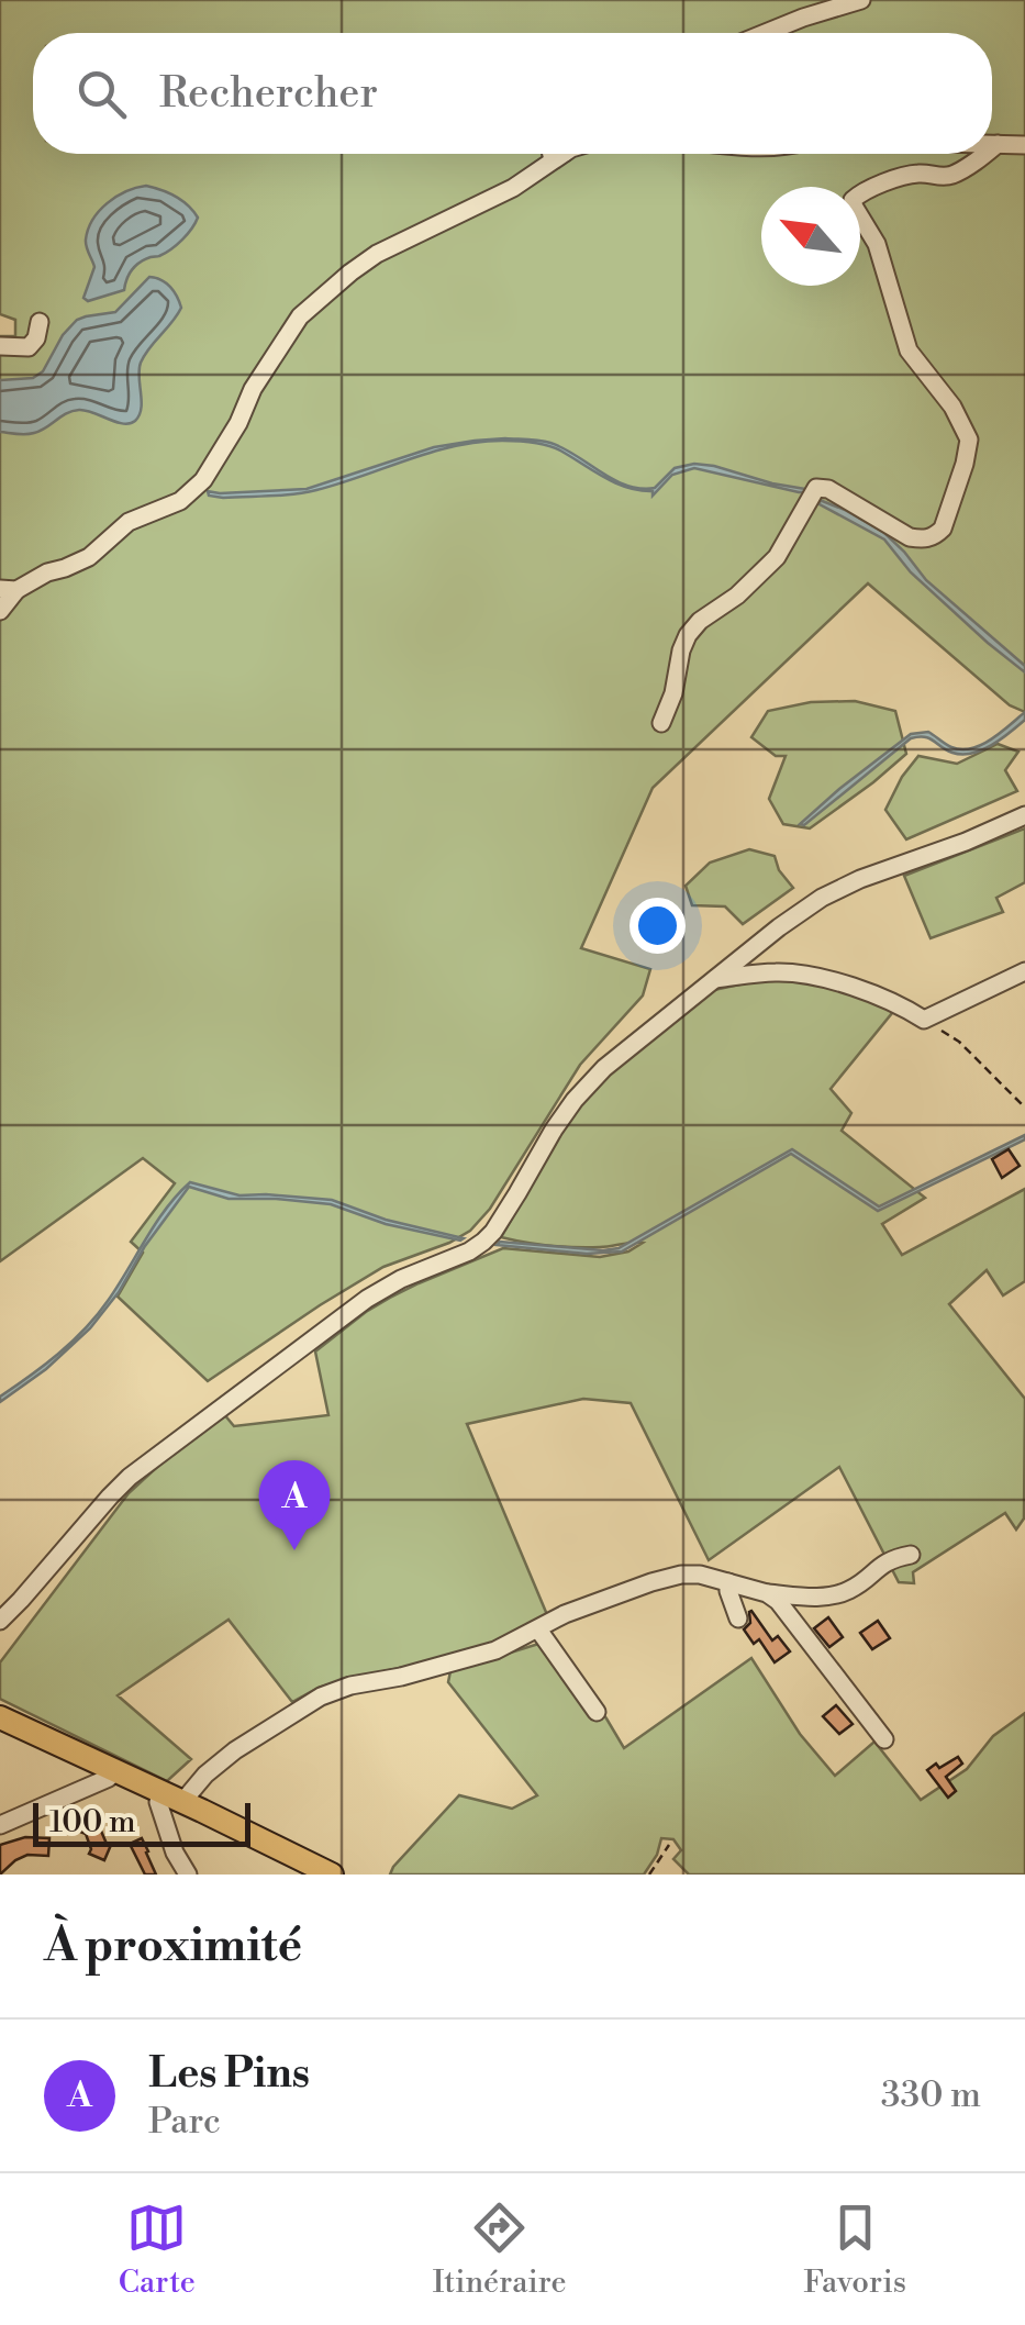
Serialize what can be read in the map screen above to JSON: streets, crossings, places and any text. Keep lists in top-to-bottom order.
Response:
{
  "scale_bar": "100 m",
  "north": "top left",
  "page": {
    "search": "Rechercher",
    "pins": "A",
    "scale": "100 m",
    "heading": "À proximité",
    "list": [
      {
        "mark": "A",
        "name": "Les Pins",
        "note": "Parc",
        "value": "330 m"
      }
    ],
    "nav": ["Carte", "Itinéraire", "Favoris"]
  }
}
